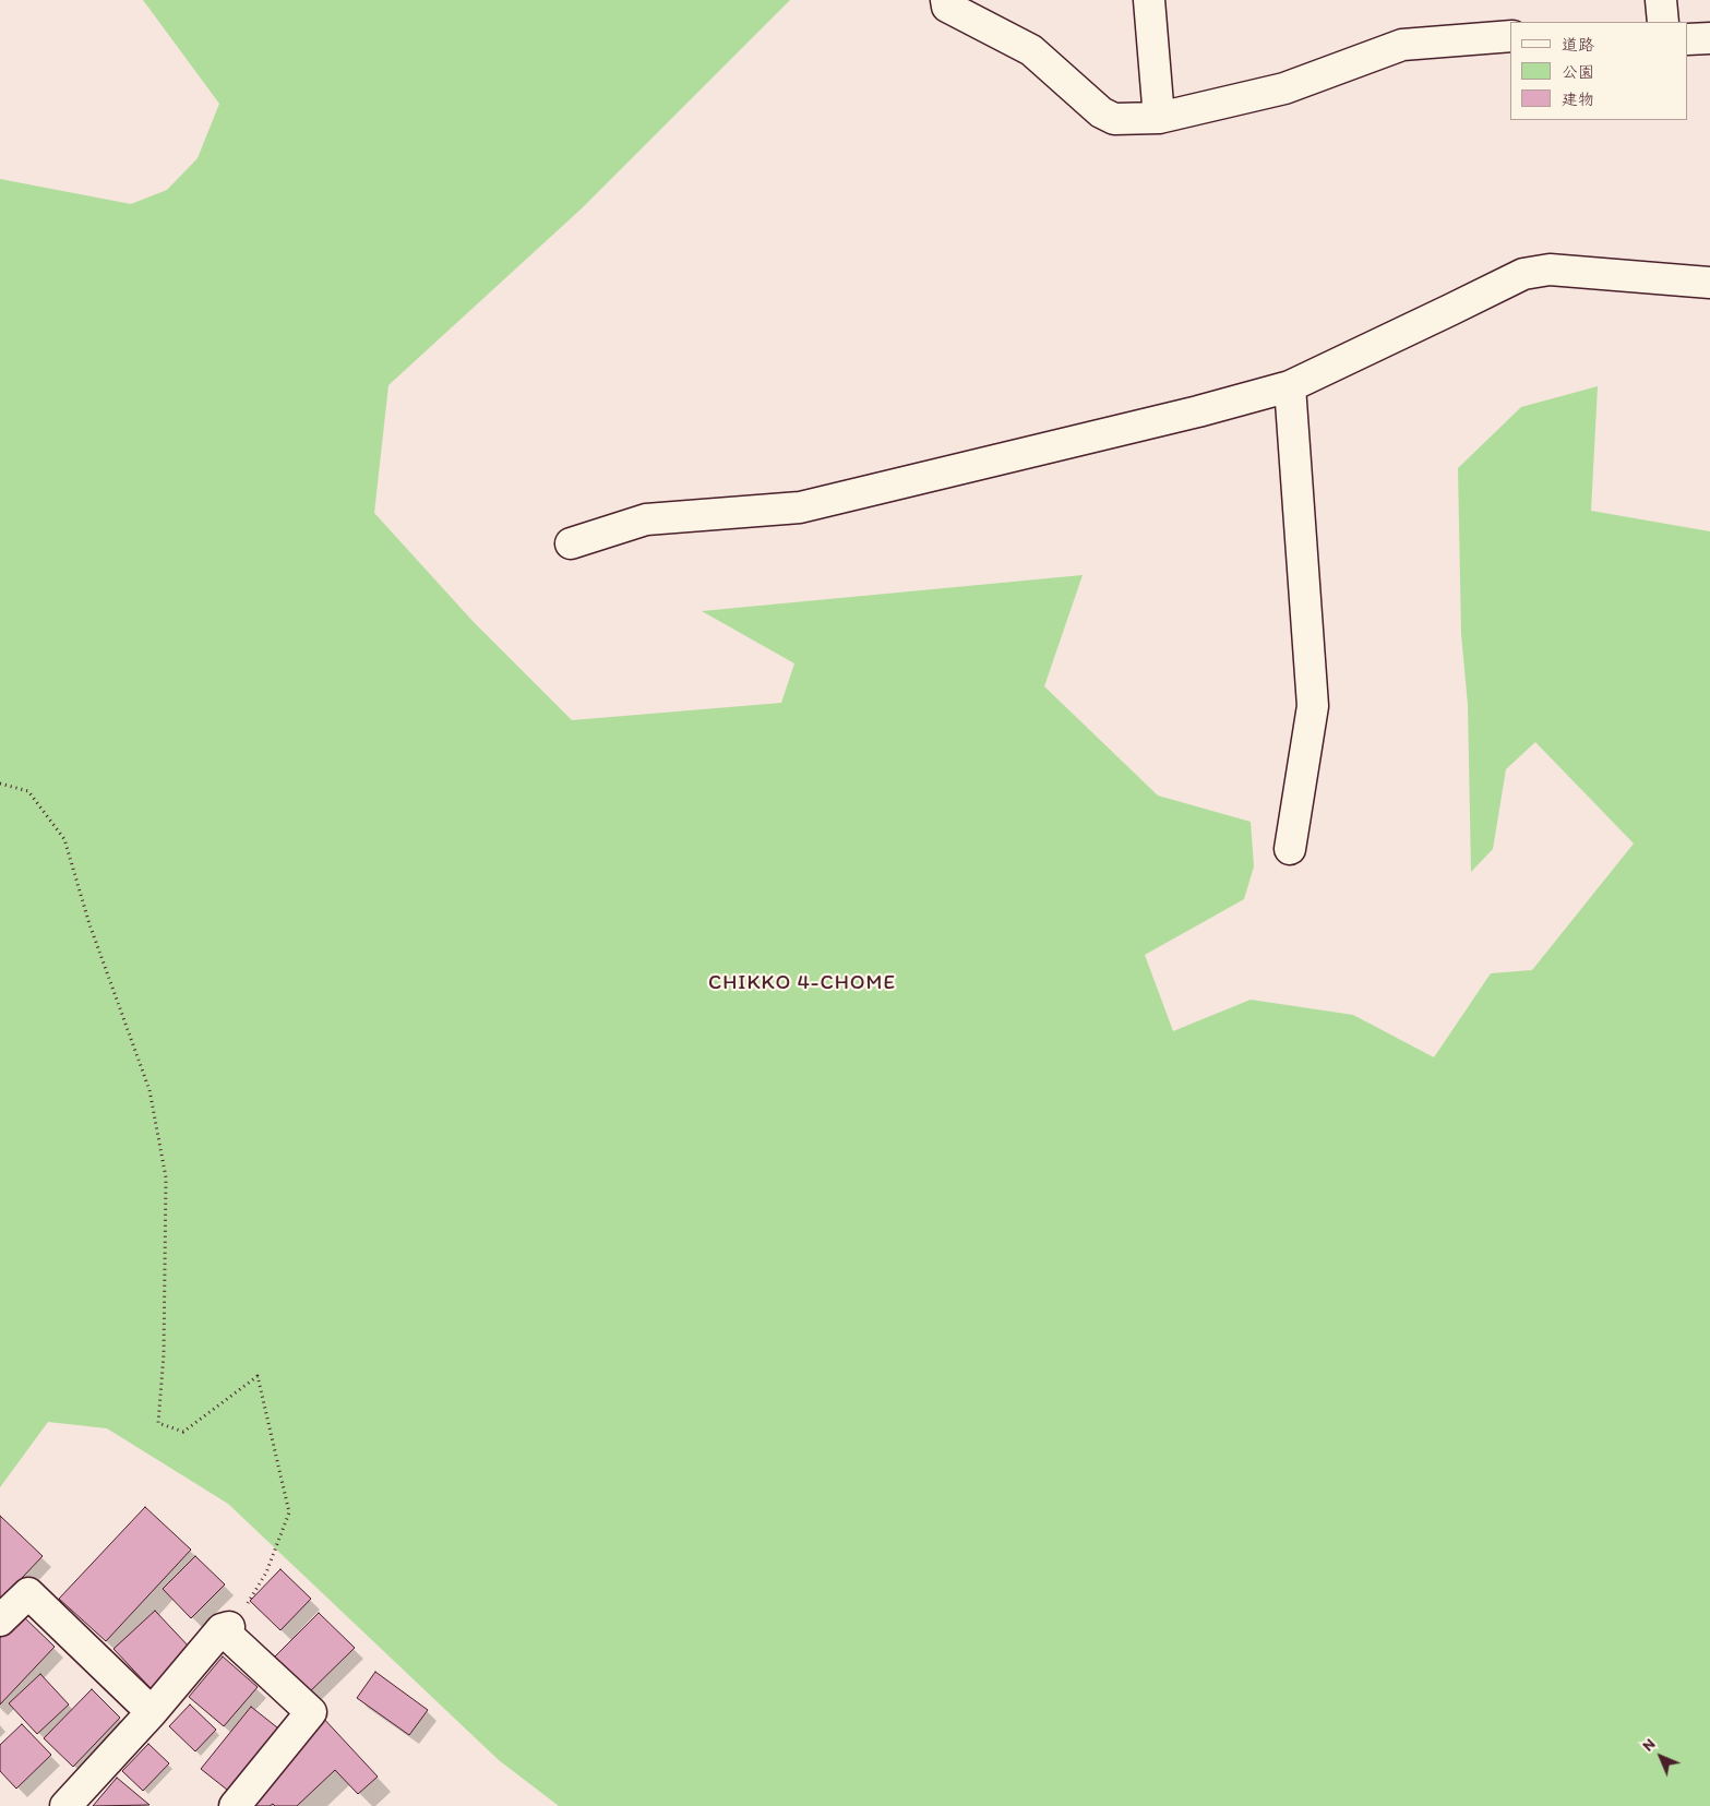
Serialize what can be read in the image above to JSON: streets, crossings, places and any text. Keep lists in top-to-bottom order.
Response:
{
  "districts": ["CHIKKO 4-CHOME"],
  "legend": ["道路", "公園", "建物"],
  "north": "top left"
}
